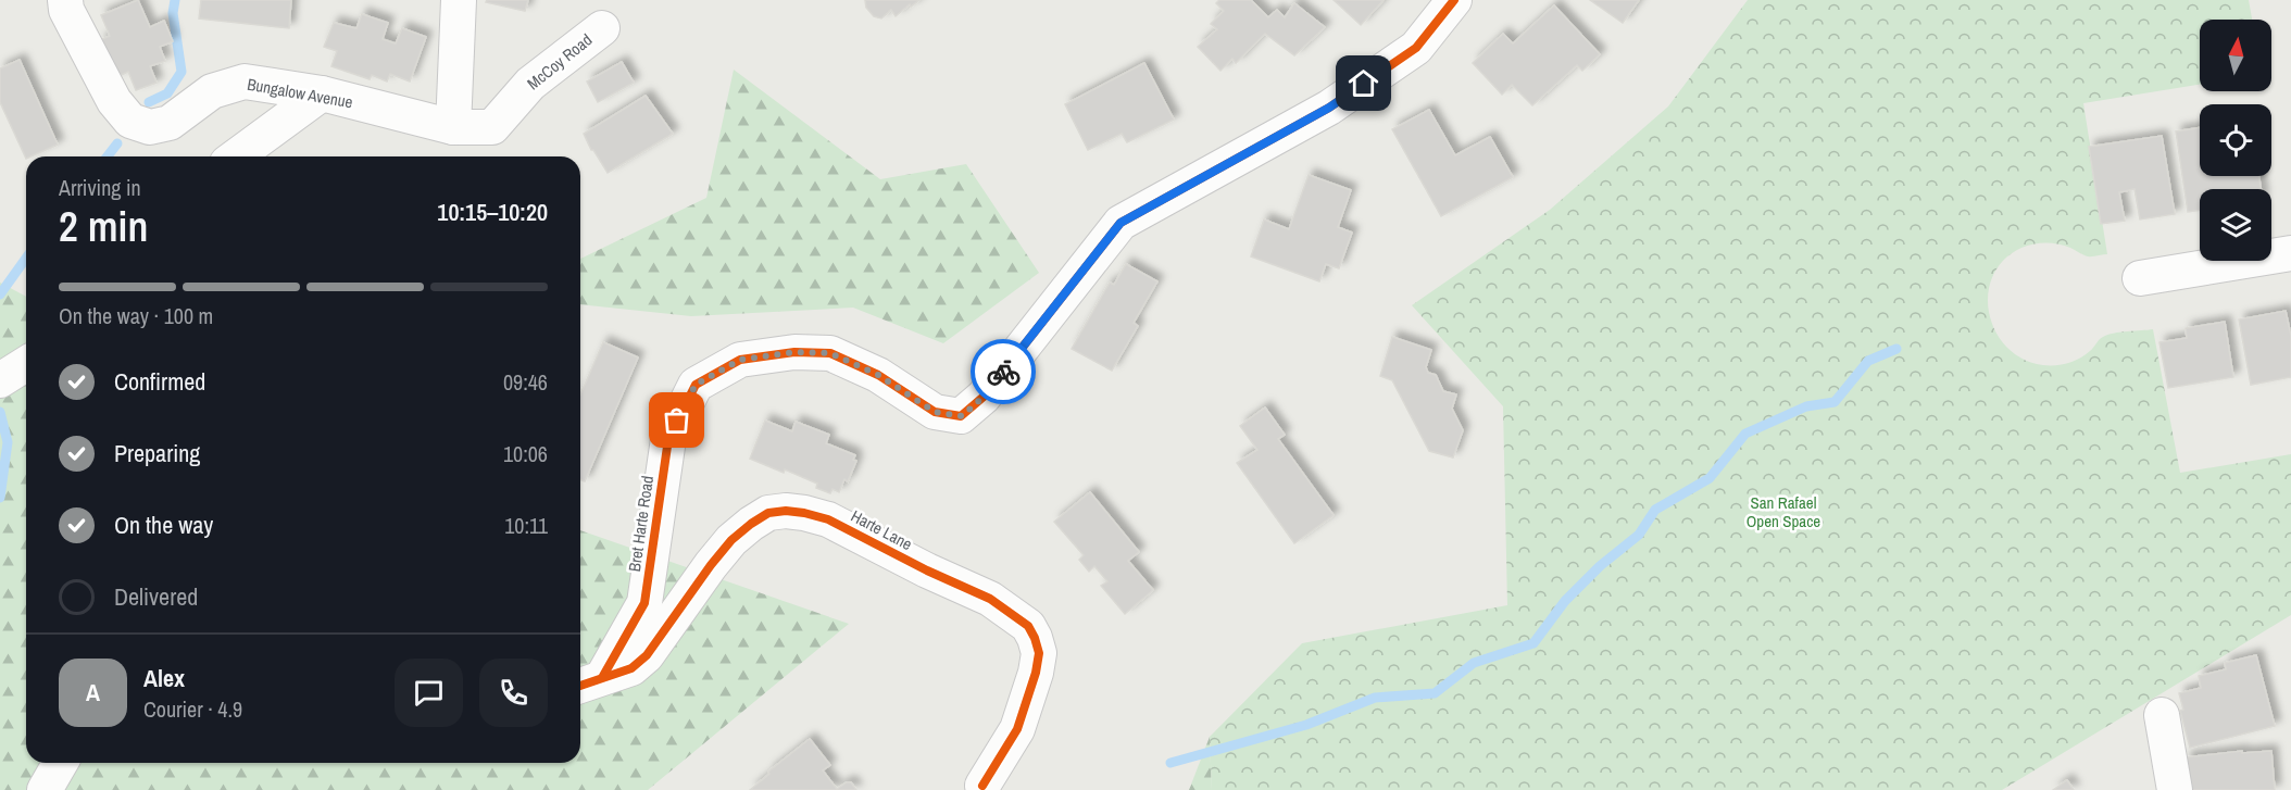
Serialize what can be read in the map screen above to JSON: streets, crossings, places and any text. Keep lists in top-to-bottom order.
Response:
{
  "streets": {
    "street": [
      "McCoy Road",
      "Bungalow Avenue",
      "Bret Harte Road",
      "Harte Lane"
    ]
  },
  "crossings": [
    ["McCoy Road", "Bungalow Avenue"],
    ["Bret Harte Road", "Harte Lane"]
  ],
  "parks": ["San Rafael Open Space"],
  "north": "top",
  "page": {
    "heading": ["2 min", "Arriving in", "10:15–10:20"],
    "panel": ["Alex", "Courier · 4.9"],
    "bar": "On the way · 100 m",
    "list": [
      ["Confirmed", "09:46"],
      ["Preparing", "10:06"],
      ["On the way", "10:11"],
      "Delivered"
    ],
    "round": "A"
  }
}
